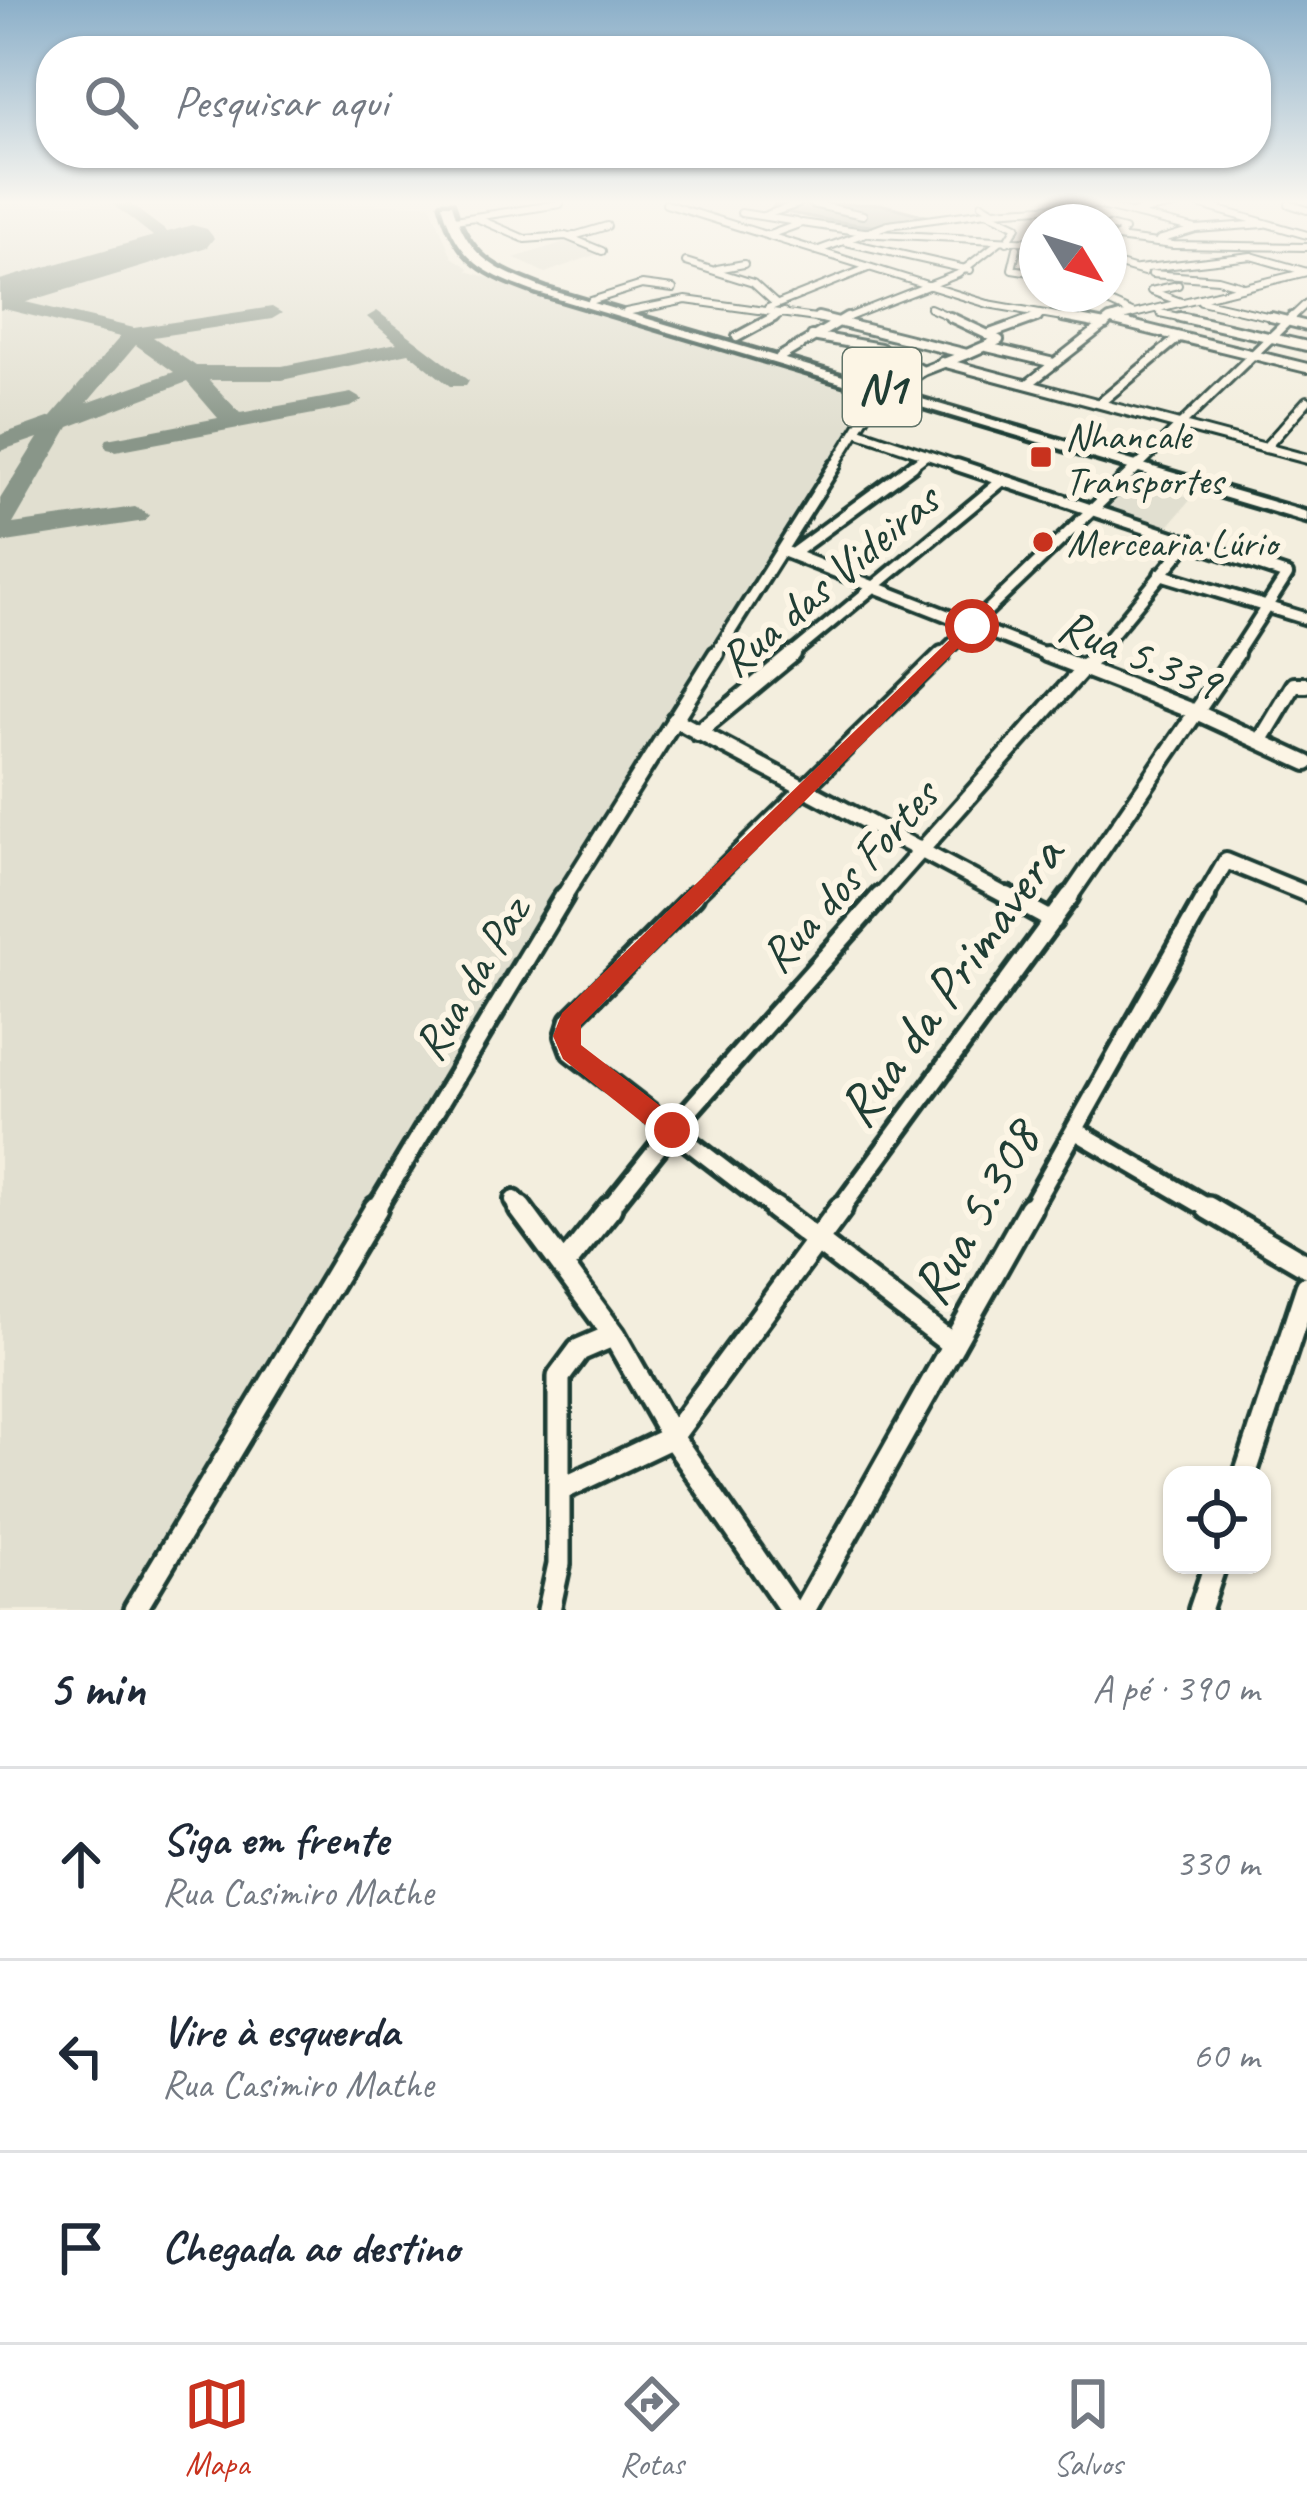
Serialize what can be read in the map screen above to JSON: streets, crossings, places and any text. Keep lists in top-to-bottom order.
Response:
{
  "streets": {
    "highway": ["N1"],
    "street": [
      "Rua das Videiras",
      "Rua 5.339",
      "Rua dos Fortes",
      "Rua da Paz",
      "Rua da Primavera",
      "Rua 5.308"
    ]
  },
  "crossings": [
    ["N1", "Rua da Paz"],
    ["Rua das Videiras", "Rua 5.339"],
    ["Rua 5.339", "Rua dos Fortes"],
    ["Rua 5.339", "Rua da Paz"],
    ["Rua 5.339", "Rua da Primavera"],
    ["Rua dos Fortes", "Rua da Primavera"]
  ],
  "places": {
    "transit": ["Nhancale Transportes"],
    "other": ["Mercearia Lúrio"]
  },
  "north": "bottom right",
  "page": {
    "search": "Pesquisar aqui",
    "heading": ["5 min", "A pé · 390 m"],
    "list": [
      ["Siga em frente", "Rua Casimiro Mathe", "330 m"],
      ["Vire à esquerda", "Rua Casimiro Mathe", "60 m"],
      "Chegada ao destino"
    ],
    "nav": ["Mapa", "Rotas", "Salvos"]
  }
}
